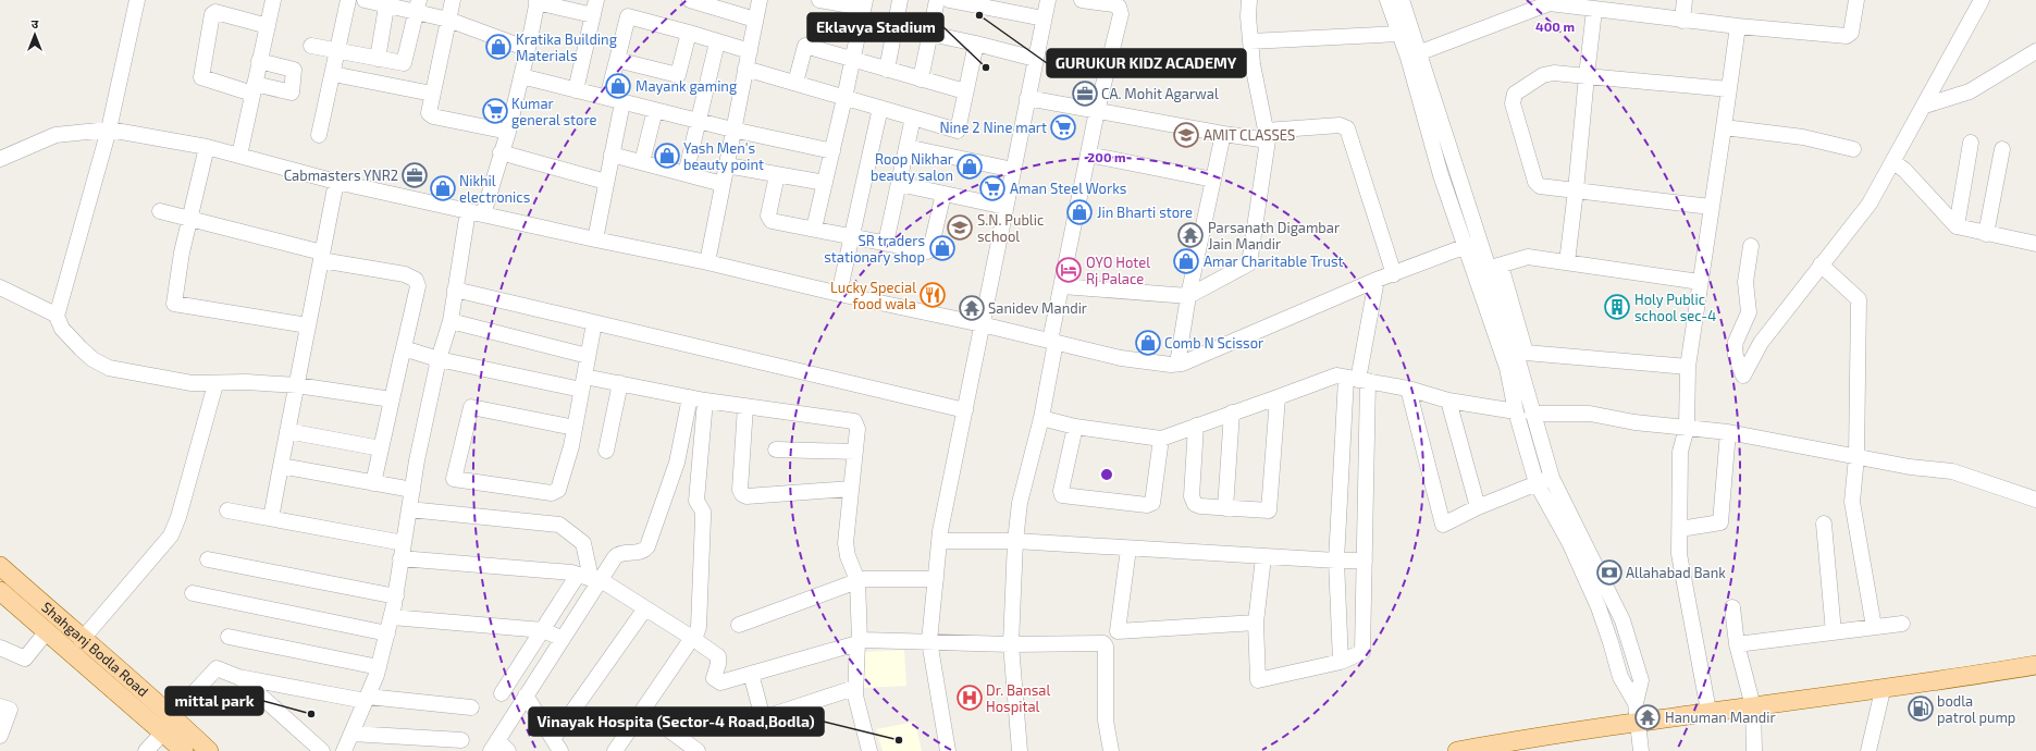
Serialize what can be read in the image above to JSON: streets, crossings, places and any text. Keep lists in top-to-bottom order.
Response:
{
  "streets": {
    "main road": ["Shahganj Bodla Road"]
  },
  "places": {
    "other": [
      "GURUKUR KIDZ ACADEMY",
      "Eklavya Stadium",
      "mittal park",
      "Vinayak Hospita (Sector-4 Road,Bodla)"
    ],
    "shop": [
      "Kratika Building Materials",
      "Mayank gaming",
      "Yash Men's beauty point",
      "Roop Nikhar beauty salon",
      "Nikhil electronics",
      "Jin Bharti store",
      "SR traders stationary shop",
      "Amar Charitable Trust",
      "Comb N Scissor"
    ],
    "office": ["CA. Mohit Agarwal", "Cabmasters YNR2"],
    "supermarket": ["Kumar general store", "Nine 2 Nine mart", "Aman Steel Works"],
    "school or university": ["AMIT CLASSES", "S.N. Public school"],
    "temple": ["Parsanath Digambar Jain Mandir", "Sanidev Mandir", "Hanuman Mandir"],
    "hotel": ["OYO Hotel Rj Palace"],
    "restaurant": ["Lucky Special food wala"],
    "building": ["Holy Public school sec-4"],
    "bank": ["Allahabad Bank"],
    "hospital": ["Dr. Bansal Hospital"],
    "fuel station": ["bodla patrol pump"]
  },
  "north": "top",
  "rings": ["400 m", "200 m"]
}
